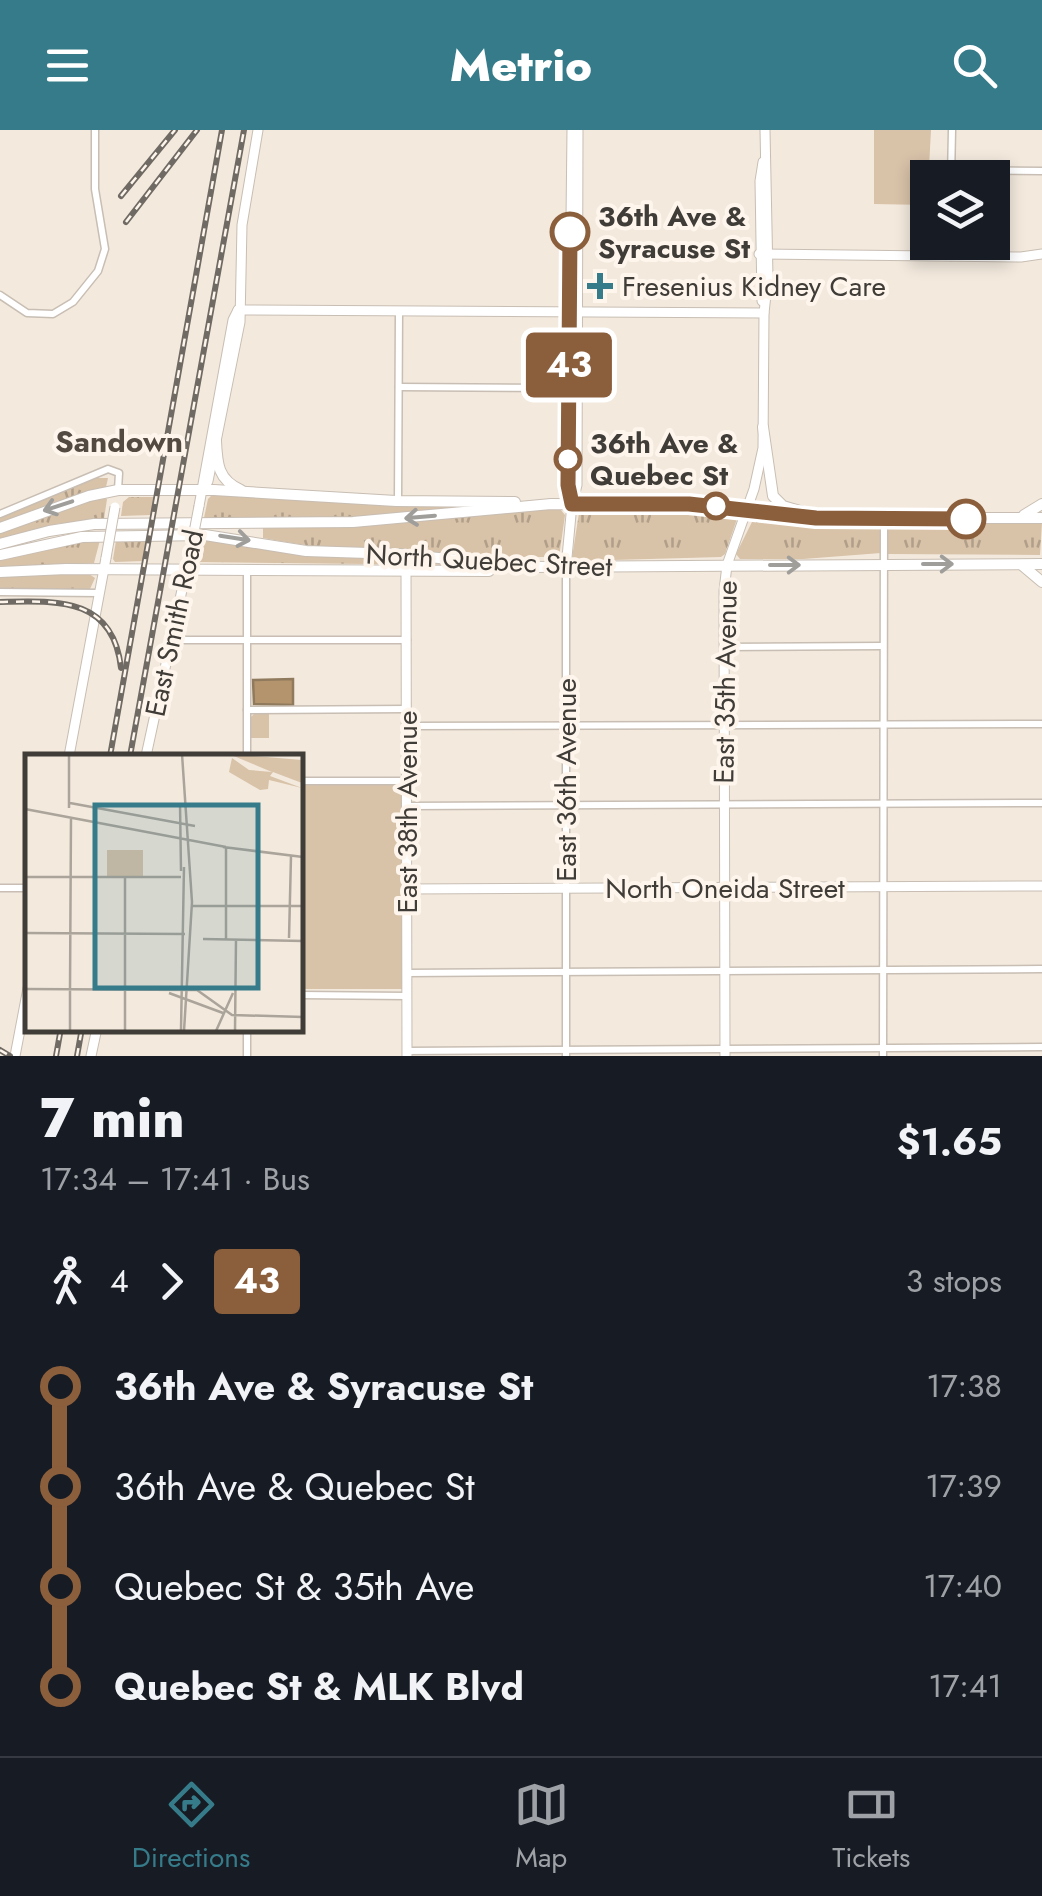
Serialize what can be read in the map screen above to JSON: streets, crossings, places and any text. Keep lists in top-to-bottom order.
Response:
{
  "streets": {
    "main road": ["North Quebec Street"],
    "street": [
      "East Smith Road",
      "East 35th Avenue",
      "East 36th Avenue",
      "East 38th Avenue",
      "North Oneida Street"
    ]
  },
  "crossings": [
    ["North Quebec Street", "East 35th Avenue"],
    ["North Quebec Street", "East 36th Avenue"],
    ["East 35th Avenue", "North Oneida Street"],
    ["East 36th Avenue", "North Oneida Street"],
    ["East 38th Avenue", "North Oneida Street"]
  ],
  "districts": ["Sandown"],
  "places": {
    "other": ["36th Ave & Syracuse St", "36th Ave & Quebec St"],
    "health": ["Fresenius Kidney Care"]
  },
  "lines": ["bus line 43"],
  "page": {
    "header": "Metrio",
    "on_map": "43",
    "heading": ["7 min", "17:34 – 17:41 · Bus", "$1.65"],
    "legs": ["4", "43", "3 stops"],
    "list": [
      {
        "name": "36th Ave & Syracuse St",
        "value": "17:38"
      },
      {
        "name": "36th Ave & Quebec St",
        "value": "17:39"
      },
      {
        "name": "Quebec St & 35th Ave",
        "value": "17:40"
      },
      {
        "name": "Quebec St & MLK Blvd",
        "value": "17:41"
      }
    ],
    "tabs": ["Directions", "Map", "Tickets"]
  }
}
